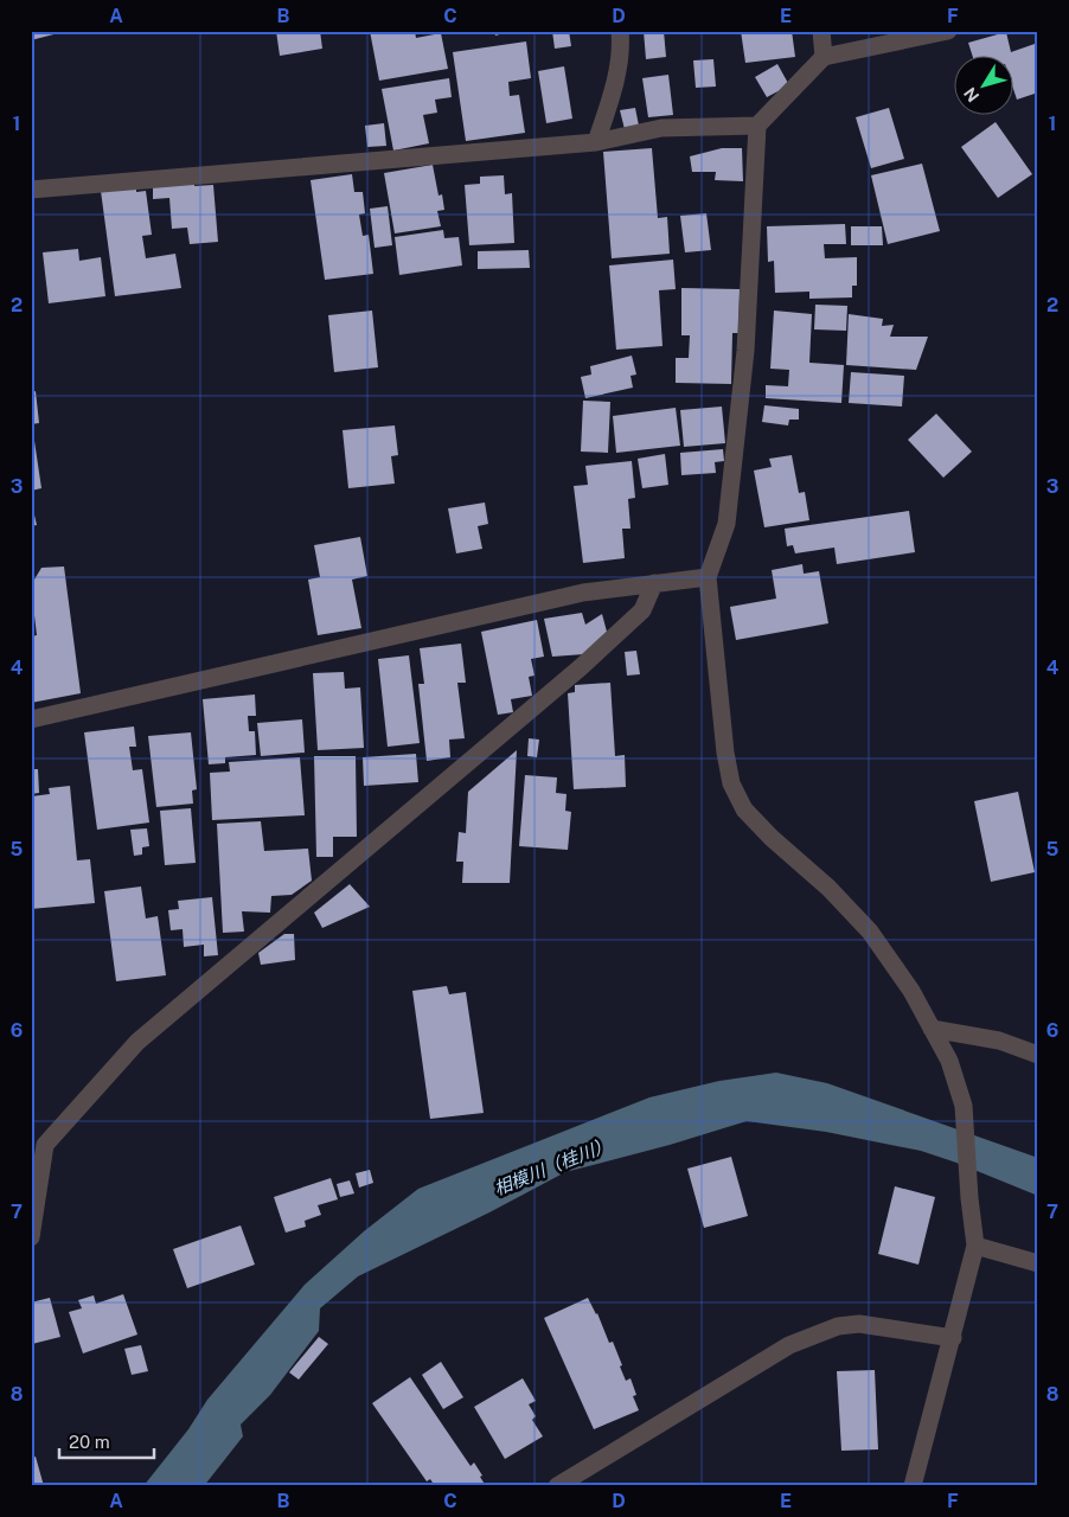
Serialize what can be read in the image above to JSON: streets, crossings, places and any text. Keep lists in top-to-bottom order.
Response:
{
  "water": ["相模川（桂川）"],
  "scale_bar": "20 m",
  "north": "bottom left",
  "grid": {
    "columns": [
      "A",
      "B",
      "C",
      "D",
      "E",
      "F"
    ],
    "rows": [
      "1",
      "2",
      "3",
      "4",
      "5",
      "6",
      "7",
      "8"
    ]
  }
}
